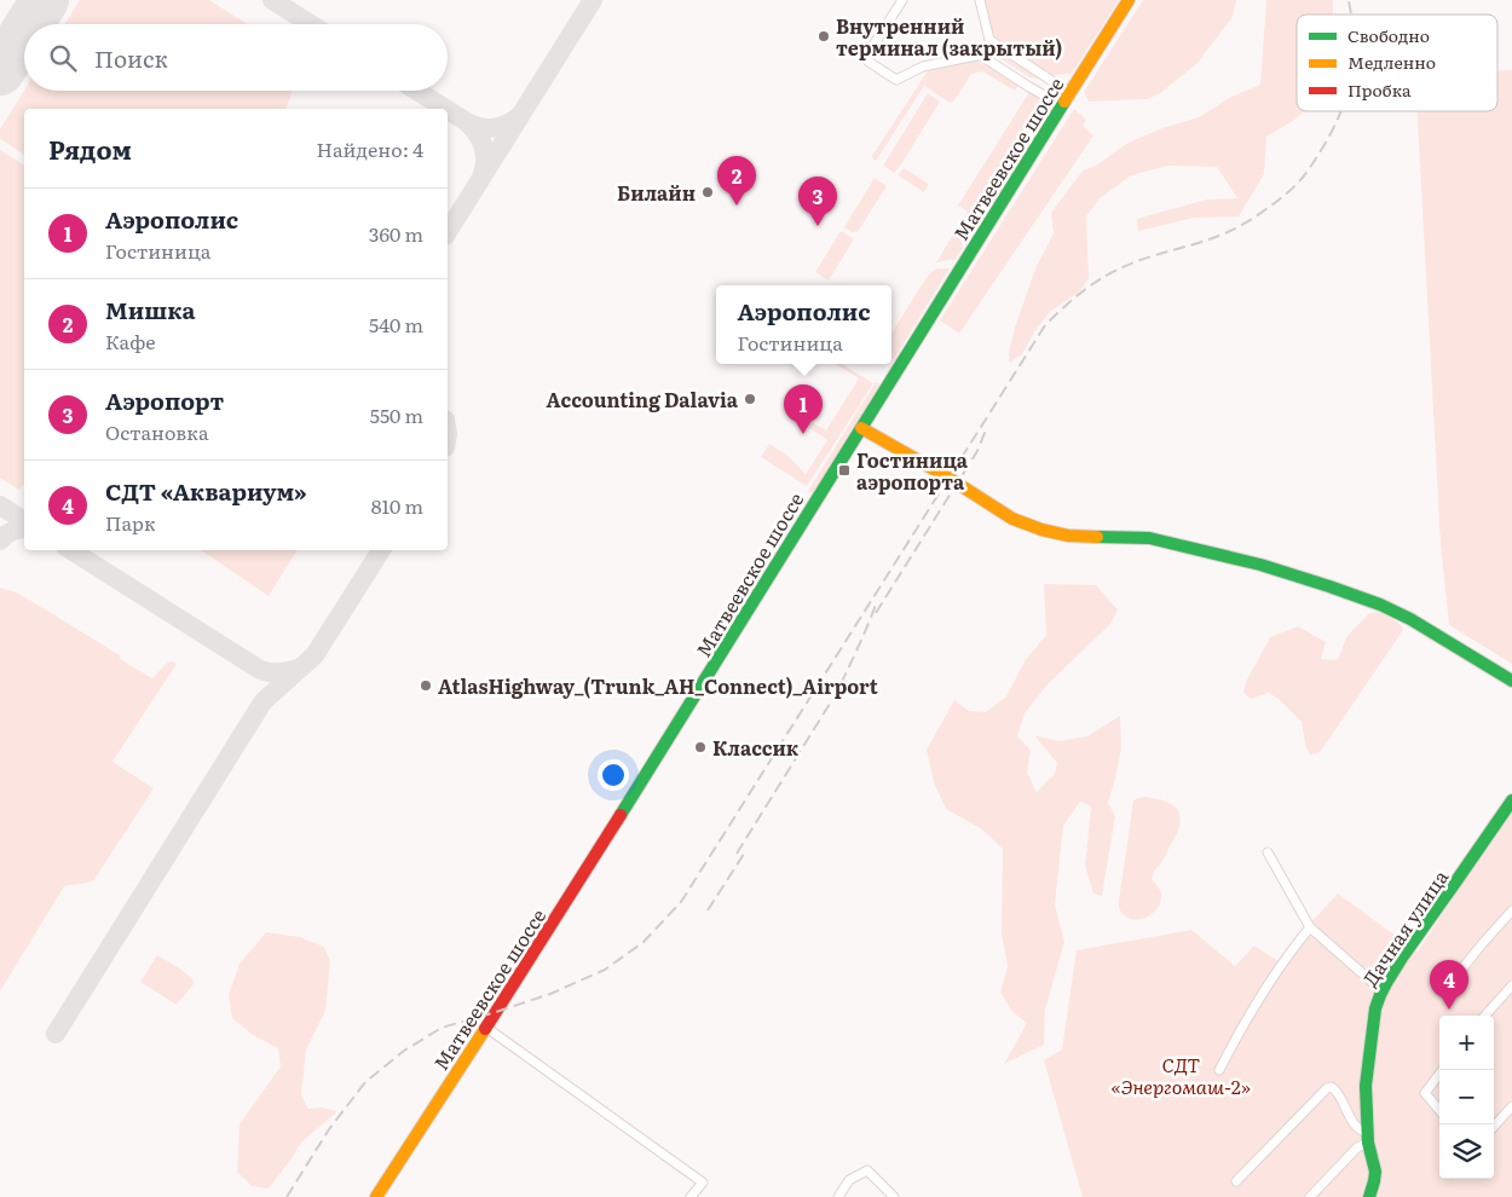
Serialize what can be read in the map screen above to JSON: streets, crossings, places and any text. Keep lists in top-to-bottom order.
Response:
{
  "streets": {
    "main road": ["Матвеевское шоссе", "Дачная улица"]
  },
  "parks": ["СДТ «Энергомаш-2»"],
  "places": {
    "other": [
      "Внутренний терминал (закрытый)",
      "Билайн",
      "Accounting Dalavia",
      "AtlasHighway_(Trunk_AH_Connect)_Airport",
      "Классик"
    ],
    "transit": ["Гостиница аэропорта"]
  },
  "legend": ["Свободно", "Медленно", "Пробка"],
  "page": {
    "search": "Поиск",
    "heading": ["Рядом", "Найдено: 4"],
    "pins": [
      "2",
      "3",
      "1",
      "4"
    ],
    "list": [
      {
        "mark": "1",
        "name": "Аэрополис",
        "note": "Гостиница",
        "value": "360 m"
      },
      {
        "mark": "2",
        "name": "Мишка",
        "note": "Кафе",
        "value": "540 m"
      },
      {
        "mark": "3",
        "name": "Аэропорт",
        "note": "Остановка",
        "value": "550 m"
      },
      {
        "mark": "4",
        "name": "СДТ «Аквариум»",
        "note": "Парк",
        "value": "810 m"
      }
    ],
    "popup": ["Аэрополис", "Гостиница"],
    "map_buttons": ["+", "−"]
  }
}
